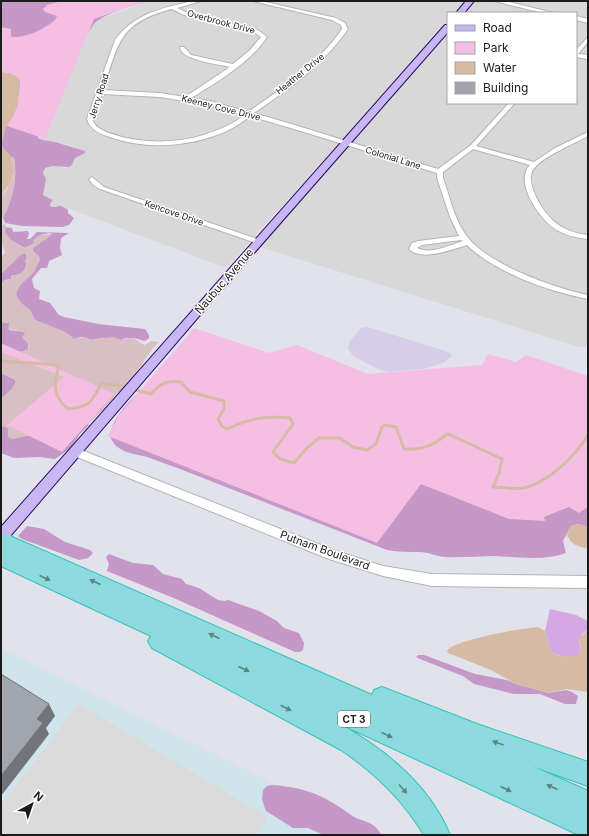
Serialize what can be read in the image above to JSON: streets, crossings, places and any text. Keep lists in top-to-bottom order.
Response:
{
  "streets": {
    "highway": ["CT 3"],
    "main road": ["Naubuc Avenue"],
    "street": [
      "Overbrook Drive",
      "Heather Drive",
      "Jerry Road",
      "Keeney Cove Drive",
      "Colonial Lane",
      "Kencove Drive",
      "Putnam Boulevard"
    ]
  },
  "crossings": [
    ["Overbrook Drive", "Jerry Road"],
    ["Overbrook Drive", "Keeney Cove Drive"],
    ["Heather Drive", "Jerry Road"],
    ["Heather Drive", "Keeney Cove Drive"],
    ["Jerry Road", "Keeney Cove Drive"],
    ["Keeney Cove Drive", "Colonial Lane"],
    ["Keeney Cove Drive", "Naubuc Avenue"],
    ["Colonial Lane", "Naubuc Avenue"],
    ["Kencove Drive", "Naubuc Avenue"],
    ["Naubuc Avenue", "Putnam Boulevard"],
    ["Naubuc Avenue", "CT 3"]
  ],
  "legend": [
    "Road",
    "Park",
    "Water",
    "Building"
  ],
  "north": "top right"
}
